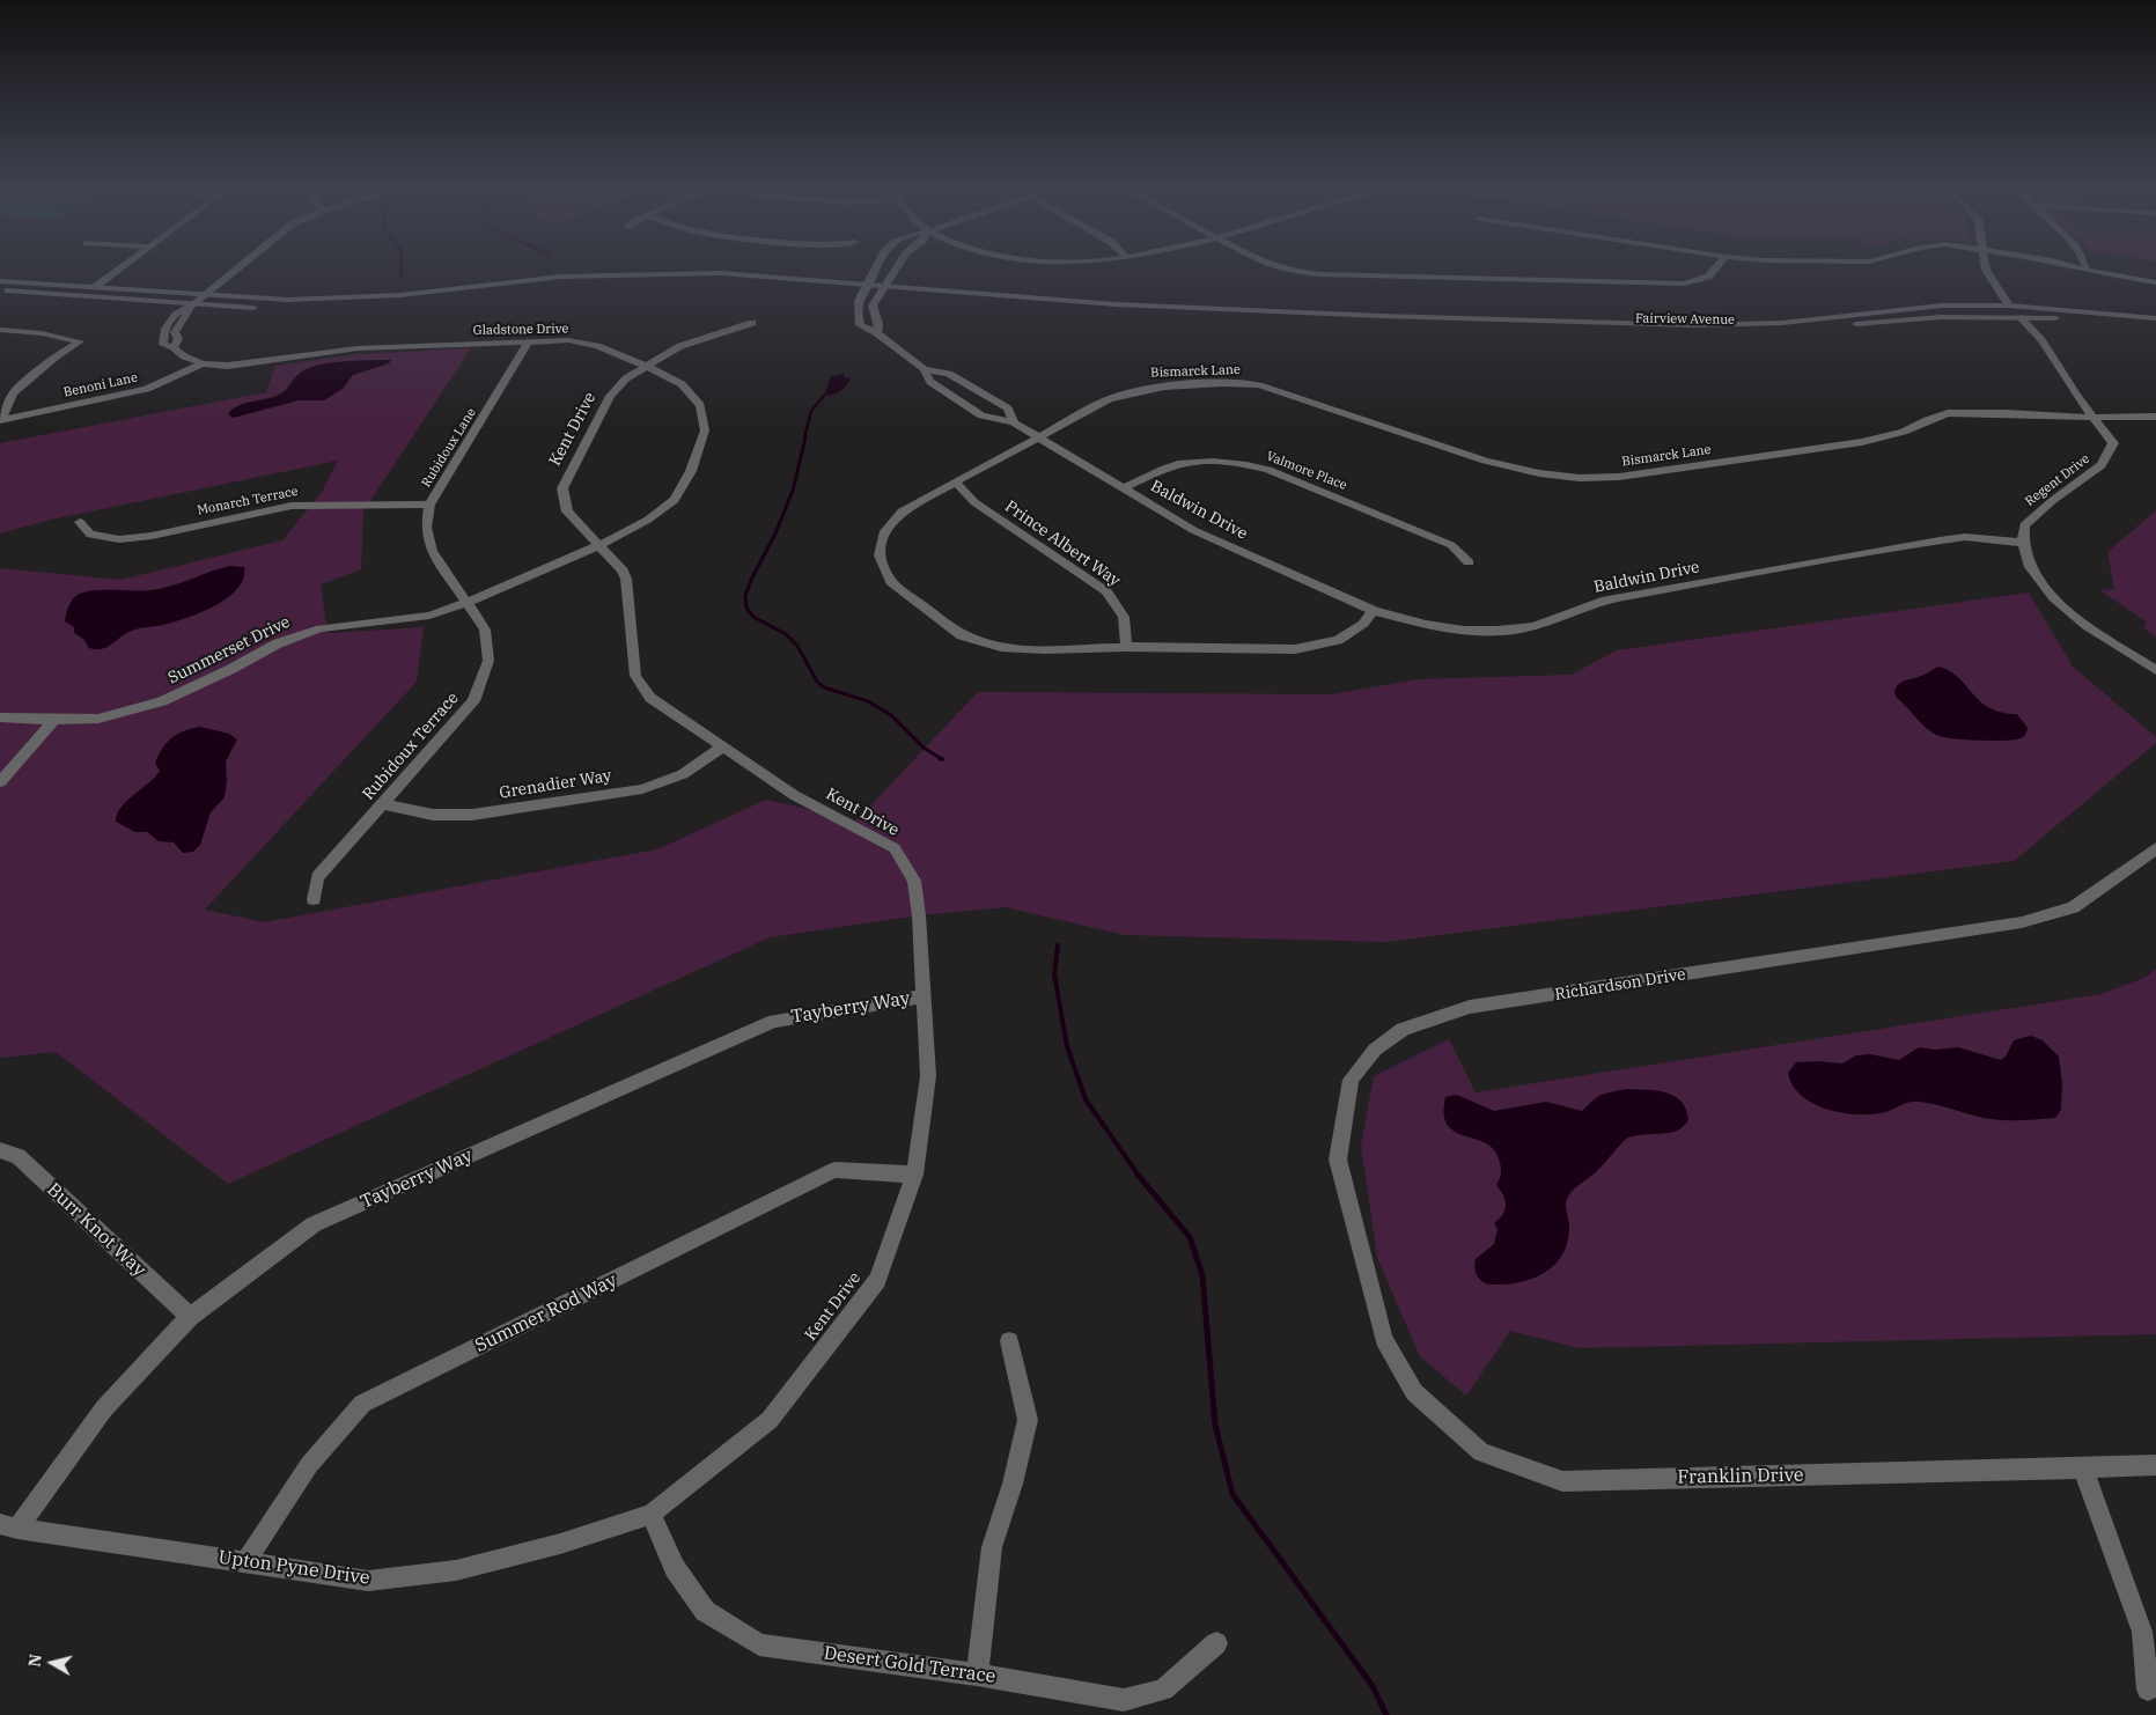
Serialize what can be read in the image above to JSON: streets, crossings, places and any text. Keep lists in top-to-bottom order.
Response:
{
  "streets": {
    "street": [
      "Fairview Avenue",
      "Gladstone Drive",
      "Bismarck Lane",
      "Benoni Lane",
      "Kent Drive",
      "Rubidoux Lane",
      "Valmore Place",
      "Regent Drive",
      "Monarch Terrace",
      "Baldwin Drive",
      "Prince Albert Way",
      "Summerset Drive",
      "Rubidoux Terrace",
      "Grenadier Way",
      "Richardson Drive",
      "Tayberry Way",
      "Burr Knot Way",
      "Summer Rod Way",
      "Franklin Drive",
      "Upton Pyne Drive",
      "Desert Gold Terrace"
    ]
  },
  "crossings": [
    ["Fairview Avenue", "Regent Drive"],
    ["Fairview Avenue", "Baldwin Drive"],
    ["Gladstone Drive", "Benoni Lane"],
    ["Gladstone Drive", "Kent Drive"],
    ["Gladstone Drive", "Rubidoux Lane"],
    ["Gladstone Drive", "Summerset Drive"],
    ["Bismarck Lane", "Regent Drive"],
    ["Bismarck Lane", "Baldwin Drive"],
    ["Bismarck Lane", "Prince Albert Way"],
    ["Kent Drive", "Summerset Drive"],
    ["Kent Drive", "Grenadier Way"],
    ["Kent Drive", "Tayberry Way"],
    ["Kent Drive", "Summer Rod Way"],
    ["Kent Drive", "Upton Pyne Drive"],
    ["Kent Drive", "Desert Gold Terrace"],
    ["Rubidoux Lane", "Monarch Terrace"],
    ["Rubidoux Lane", "Summerset Drive"],
    ["Rubidoux Lane", "Rubidoux Terrace"],
    ["Valmore Place", "Baldwin Drive"],
    ["Regent Drive", "Baldwin Drive"],
    ["Summerset Drive", "Rubidoux Terrace"],
    ["Rubidoux Terrace", "Grenadier Way"],
    ["Richardson Drive", "Franklin Drive"],
    ["Tayberry Way", "Burr Knot Way"],
    ["Tayberry Way", "Upton Pyne Drive"],
    ["Summer Rod Way", "Upton Pyne Drive"],
    ["Upton Pyne Drive", "Desert Gold Terrace"]
  ],
  "north": "left"
}
